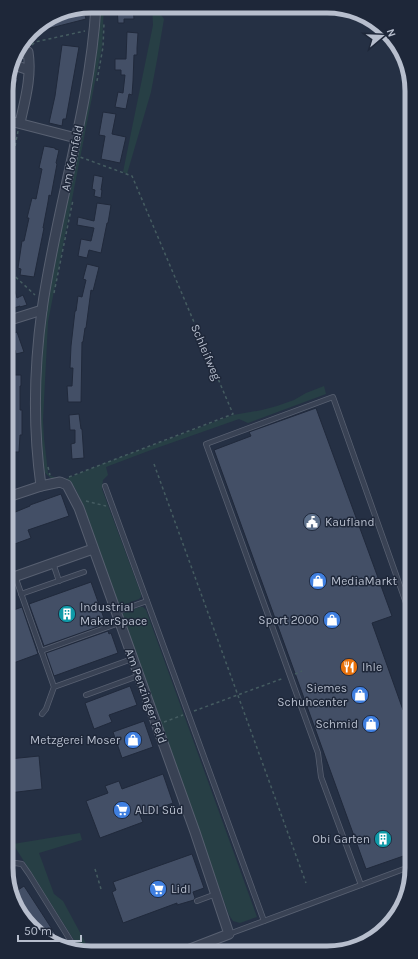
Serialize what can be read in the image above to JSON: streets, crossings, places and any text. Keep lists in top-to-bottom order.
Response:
{
  "streets": {
    "street": ["Am Kornfeld", "Am Penzinger Feld"],
    "path": ["Schleifweg"]
  },
  "crossings": [
    ["Am Kornfeld", "Schleifweg"],
    ["Schleifweg", "Am Penzinger Feld"]
  ],
  "places": {
    "public building": ["Kaufland"],
    "shop": [
      "MediaMarkt",
      "Sport 2000",
      "Siemes Schuhcenter",
      "Schmid",
      "Metzgerei Moser"
    ],
    "building": ["Industrial MakerSpace", "Obi Garten"],
    "restaurant": ["Ihle"],
    "supermarket": ["ALDI Süd", "Lidl"]
  },
  "scale_bar": "50 m",
  "north": "right"
}
